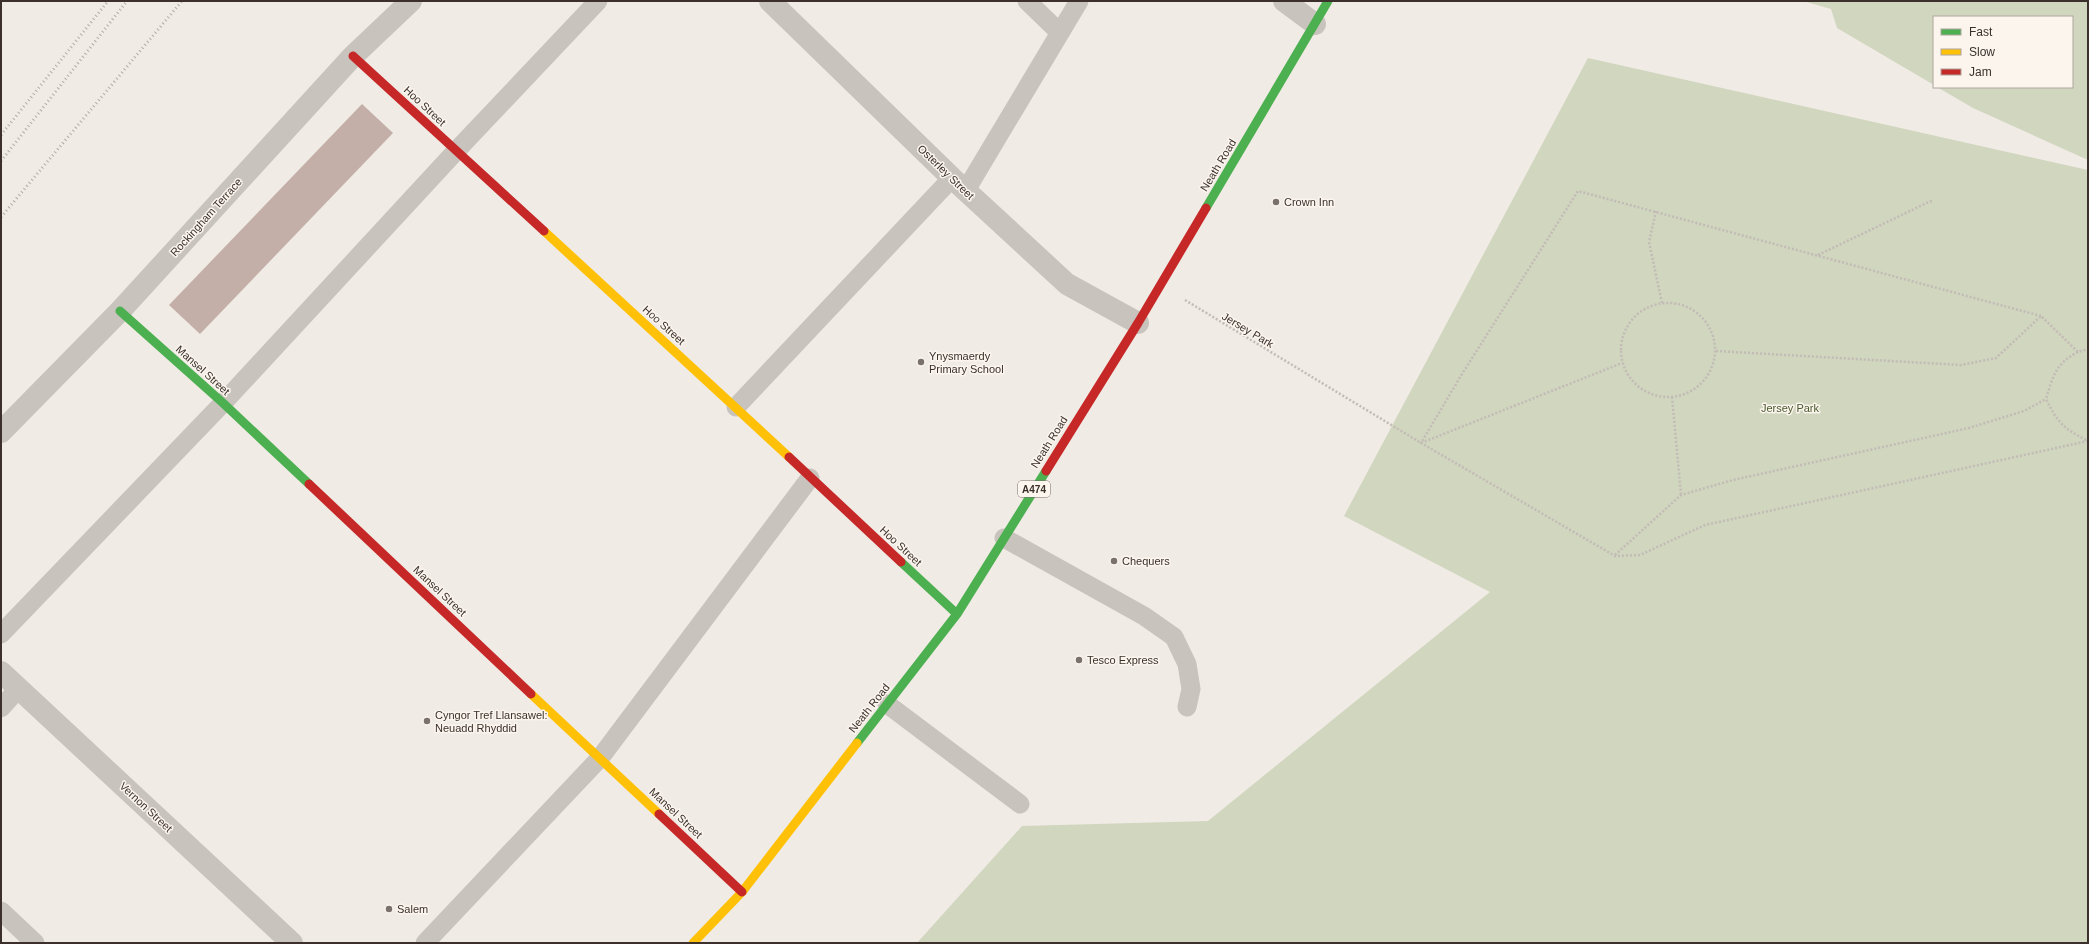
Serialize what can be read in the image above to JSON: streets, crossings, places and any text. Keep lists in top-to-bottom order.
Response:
{
  "streets": {
    "street": [
      "Hoo Street",
      "Neath Road",
      "Osterley Street",
      "Rockingham Terrace",
      "Mansel Street",
      "A474",
      "Vernon Street"
    ],
    "path": ["Jersey Park"]
  },
  "crossings": [
    ["Hoo Street", "Neath Road"],
    ["Hoo Street", "Rockingham Terrace"],
    ["Neath Road", "Osterley Street"],
    ["Neath Road", "Jersey Park"],
    ["Neath Road", "Mansel Street"],
    ["Rockingham Terrace", "Mansel Street"]
  ],
  "parks": ["Jersey Park"],
  "places": [
    "Crown Inn",
    "Ynysmaerdy Primary School",
    "Chequers",
    "Tesco Express",
    "Cyngor Tref Llansawel: Neuadd Rhyddid",
    "Salem"
  ],
  "legend": ["Fast", "Slow", "Jam"]
}
